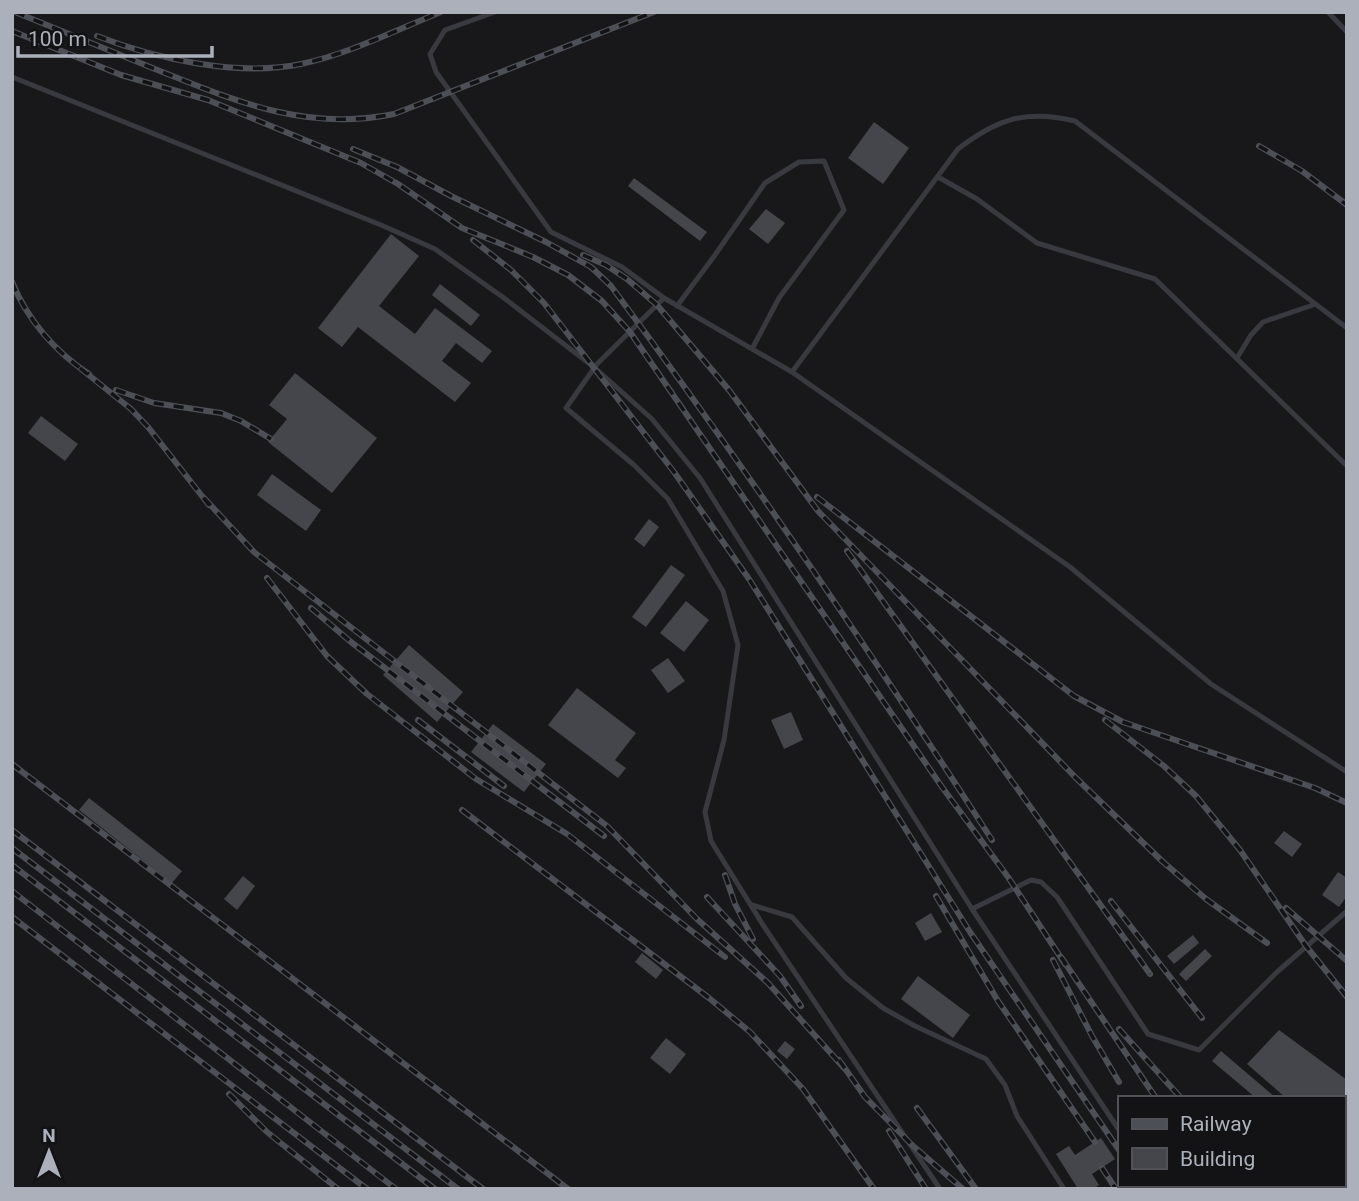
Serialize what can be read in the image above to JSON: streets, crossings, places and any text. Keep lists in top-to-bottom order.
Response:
{
  "legend": ["Railway", "Building"],
  "scale_bar": "100 m",
  "north": "top"
}
